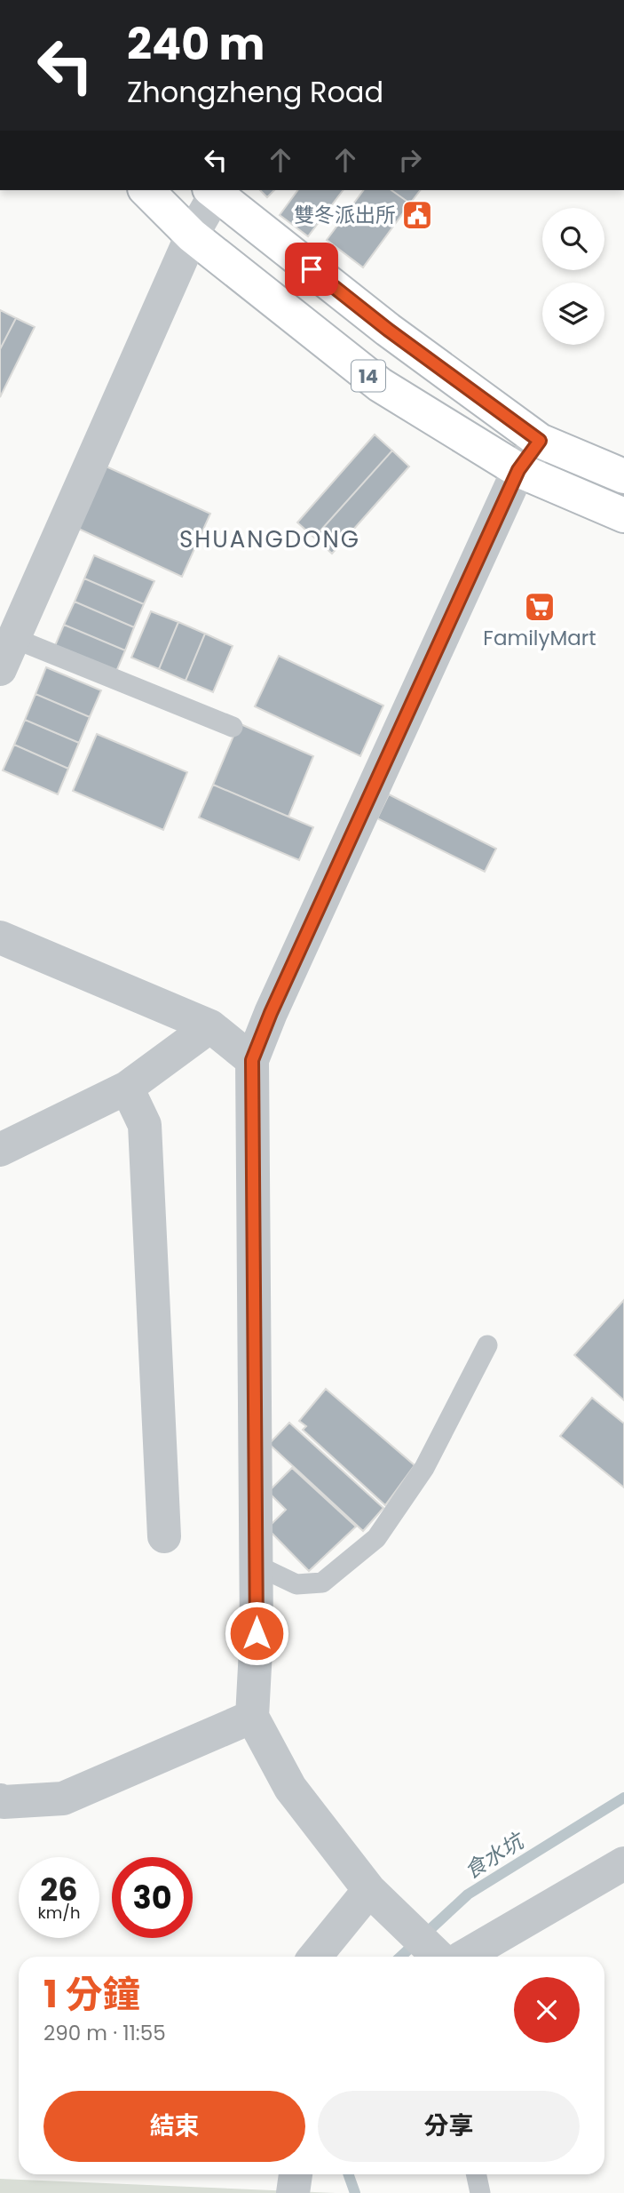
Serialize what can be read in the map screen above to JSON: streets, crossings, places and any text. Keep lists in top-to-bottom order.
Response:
{
  "streets": {
    "main road": ["14"]
  },
  "districts": ["SHUANGDONG"],
  "water": ["食水坑"],
  "places": {
    "public building": ["雙冬派出所"],
    "supermarket": ["FamilyMart"]
  },
  "page": {
    "turn": ["240 m", "Zhongzheng Road"],
    "speed": "26 km/h",
    "limit": "30",
    "heading": ["1 分鐘", "290 m · 11:55"],
    "buttons": ["結束", "分享"]
  }
}
